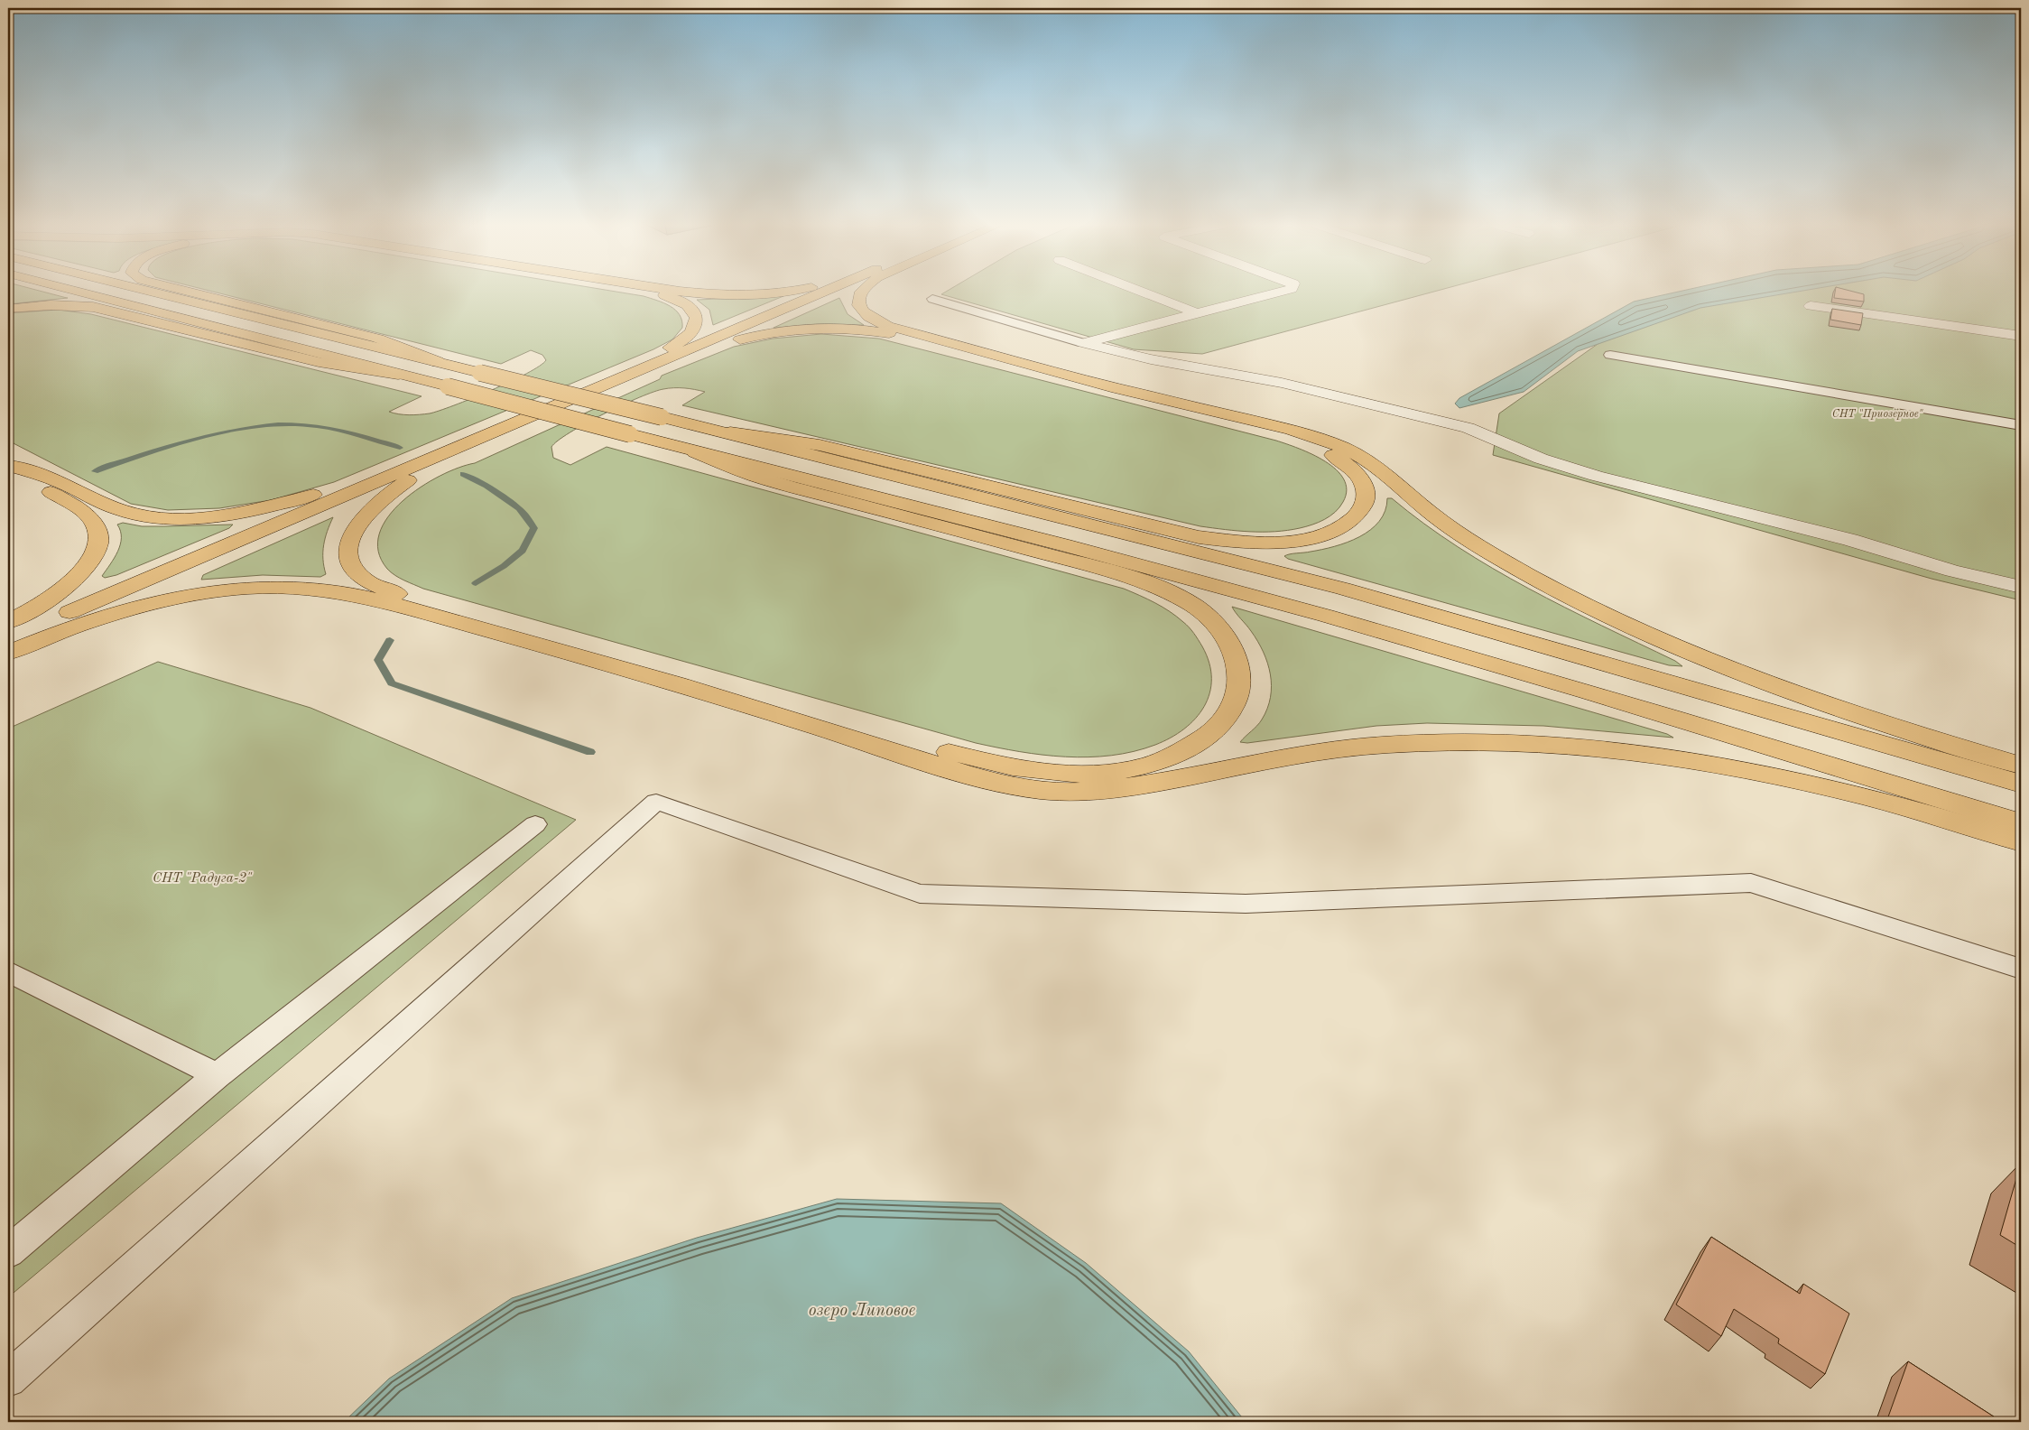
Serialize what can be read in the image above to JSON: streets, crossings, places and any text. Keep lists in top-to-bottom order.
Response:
{
  "water": ["озеро Липовое"],
  "parks": ["СНТ \"Приозёрное\"", "СНТ \"Радуга-2\""]
}
